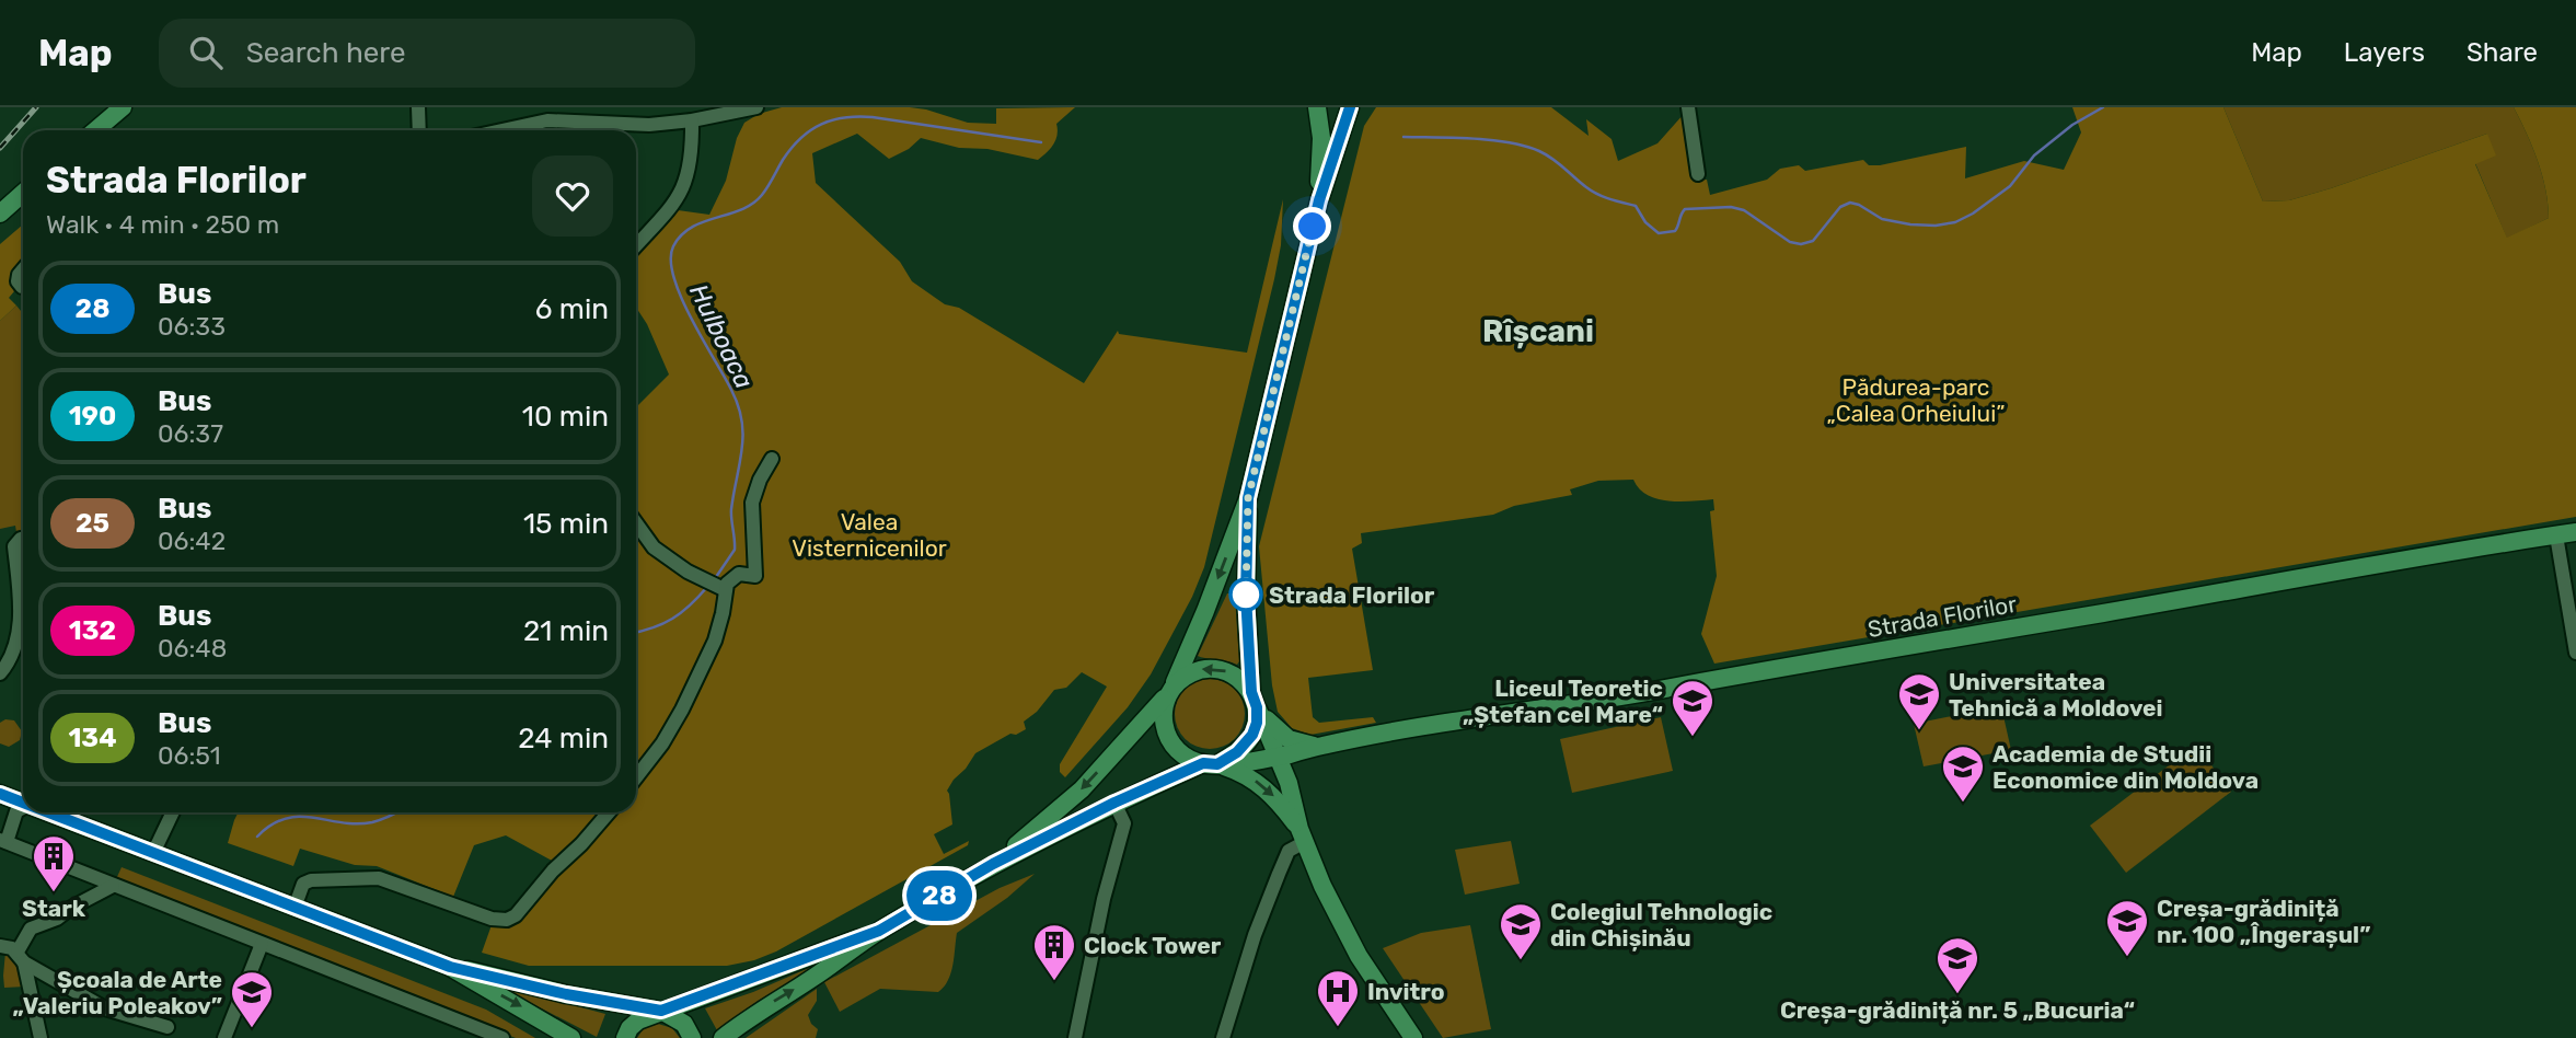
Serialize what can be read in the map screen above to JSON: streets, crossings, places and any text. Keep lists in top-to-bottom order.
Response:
{
  "streets": {
    "main road": ["Strada Florilor"]
  },
  "districts": ["Rîșcani"],
  "water": ["Hulboaca"],
  "parks": ["Pădurea-parc „Calea Orheiului”", "Valea Visternicenilor"],
  "places": {
    "other": ["Strada Florilor"],
    "school or university": [
      "Universitatea Tehnică a Moldovei",
      "Liceul Teoretic „Ștefan cel Mare“",
      "Academia de Studii Economice din Moldova",
      "Creșa-grădiniță nr. 100 „Îngerașul”",
      "Colegiul Tehnologic din Chișinău",
      "Creșa-grădiniță nr. 5 „Bucuria“",
      "Școala de Arte „Valeriu Poleakov”"
    ],
    "building": ["Stark", "Clock Tower"],
    "hospital": ["Invitro"]
  },
  "lines": ["bus line 28"],
  "page": {
    "header": "Map",
    "search": "Search here",
    "nav": ["Map", "Layers", "Share"],
    "on_map": "28",
    "heading": ["Strada Florilor", "Walk · 4 min · 250 m"],
    "list": [
      {
        "mark": "28",
        "name": "Bus",
        "note": "06:33",
        "value": "6 min"
      },
      {
        "mark": "190",
        "name": "Bus",
        "note": "06:37",
        "value": "10 min"
      },
      {
        "mark": "25",
        "name": "Bus",
        "note": "06:42",
        "value": "15 min"
      },
      {
        "mark": "132",
        "name": "Bus",
        "note": "06:48",
        "value": "21 min"
      },
      {
        "mark": "134",
        "name": "Bus",
        "note": "06:51",
        "value": "24 min"
      }
    ]
  }
}
